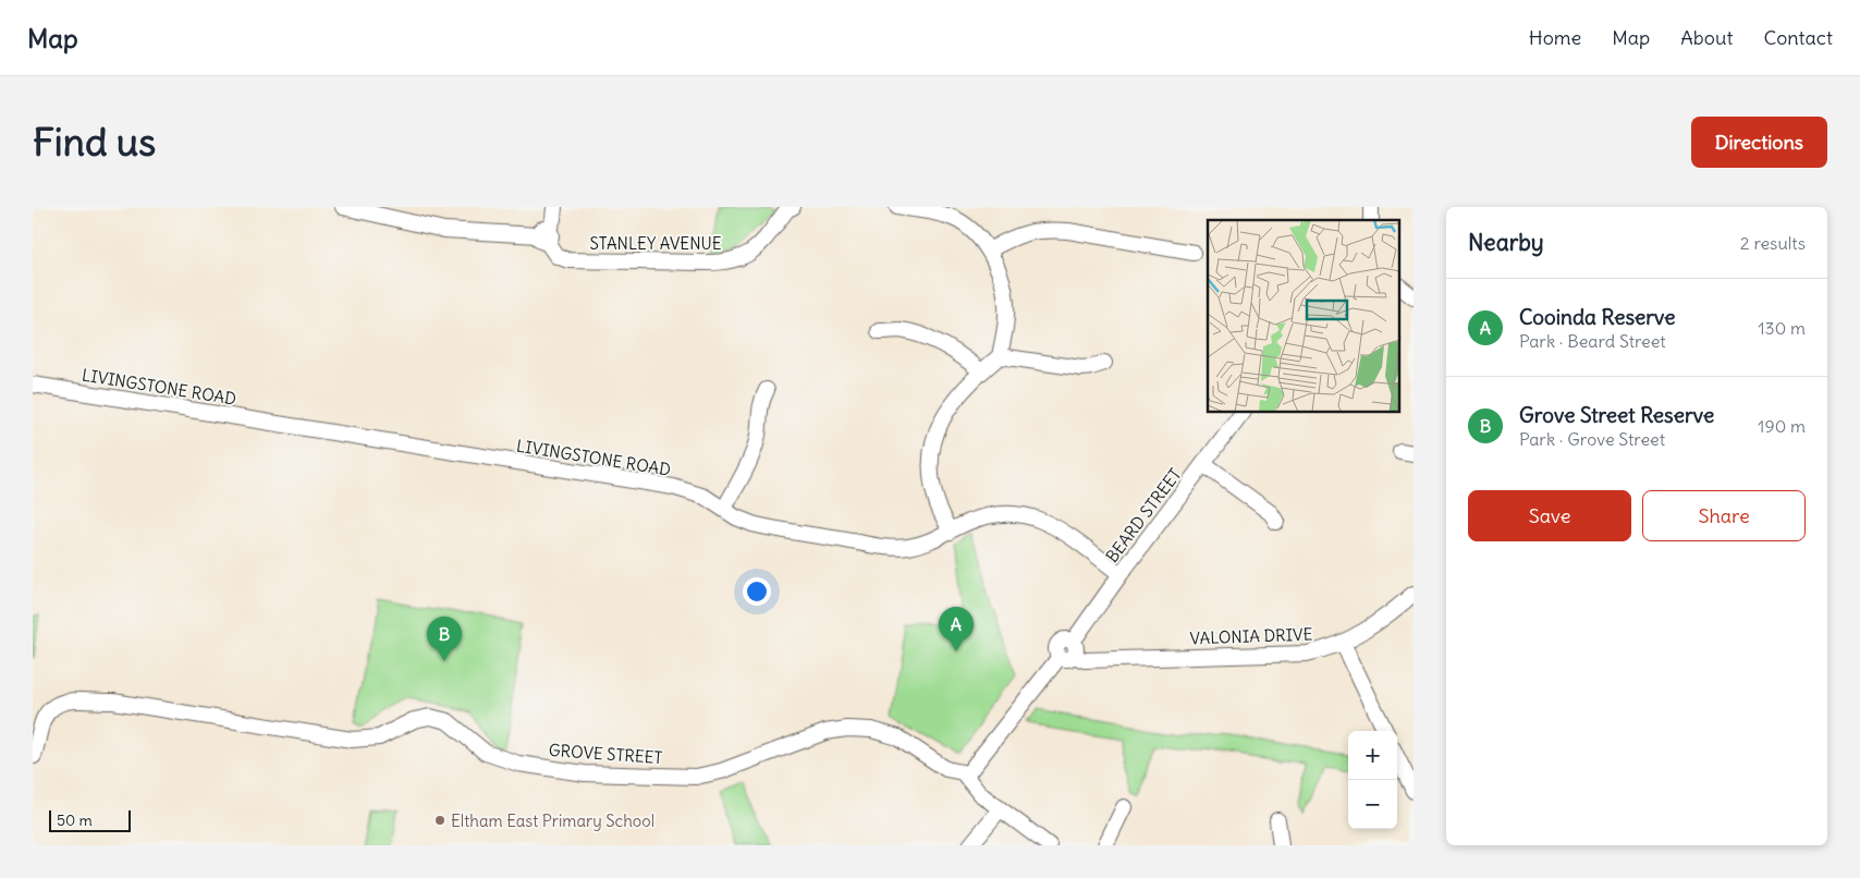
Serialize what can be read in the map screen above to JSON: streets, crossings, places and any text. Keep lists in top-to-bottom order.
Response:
{
  "streets": {
    "street": [
      "STANLEY AVENUE",
      "LIVINGSTONE ROAD",
      "BEARD STREET",
      "VALONIA DRIVE",
      "GROVE STREET"
    ]
  },
  "crossings": [
    ["LIVINGSTONE ROAD", "BEARD STREET"],
    ["BEARD STREET", "VALONIA DRIVE"],
    ["BEARD STREET", "GROVE STREET"]
  ],
  "places": ["Eltham East Primary School"],
  "scale_bar": "50 m",
  "page": {
    "header": "Map",
    "nav": [
      "Home",
      "Map",
      "About",
      "Contact"
    ],
    "buttons": [
      "Directions",
      ["Save", "Share"]
    ],
    "title": "Find us",
    "heading": ["Nearby", "2 results"],
    "list": [
      {
        "mark": "A",
        "name": "Cooinda Reserve",
        "note": "Park · Beard Street",
        "value": "130 m"
      },
      {
        "mark": "B",
        "name": "Grove Street Reserve",
        "note": "Park · Grove Street",
        "value": "190 m"
      }
    ],
    "pins": ["A", "B"],
    "map_buttons": ["+", "−"],
    "scale": "50 m"
  }
}
